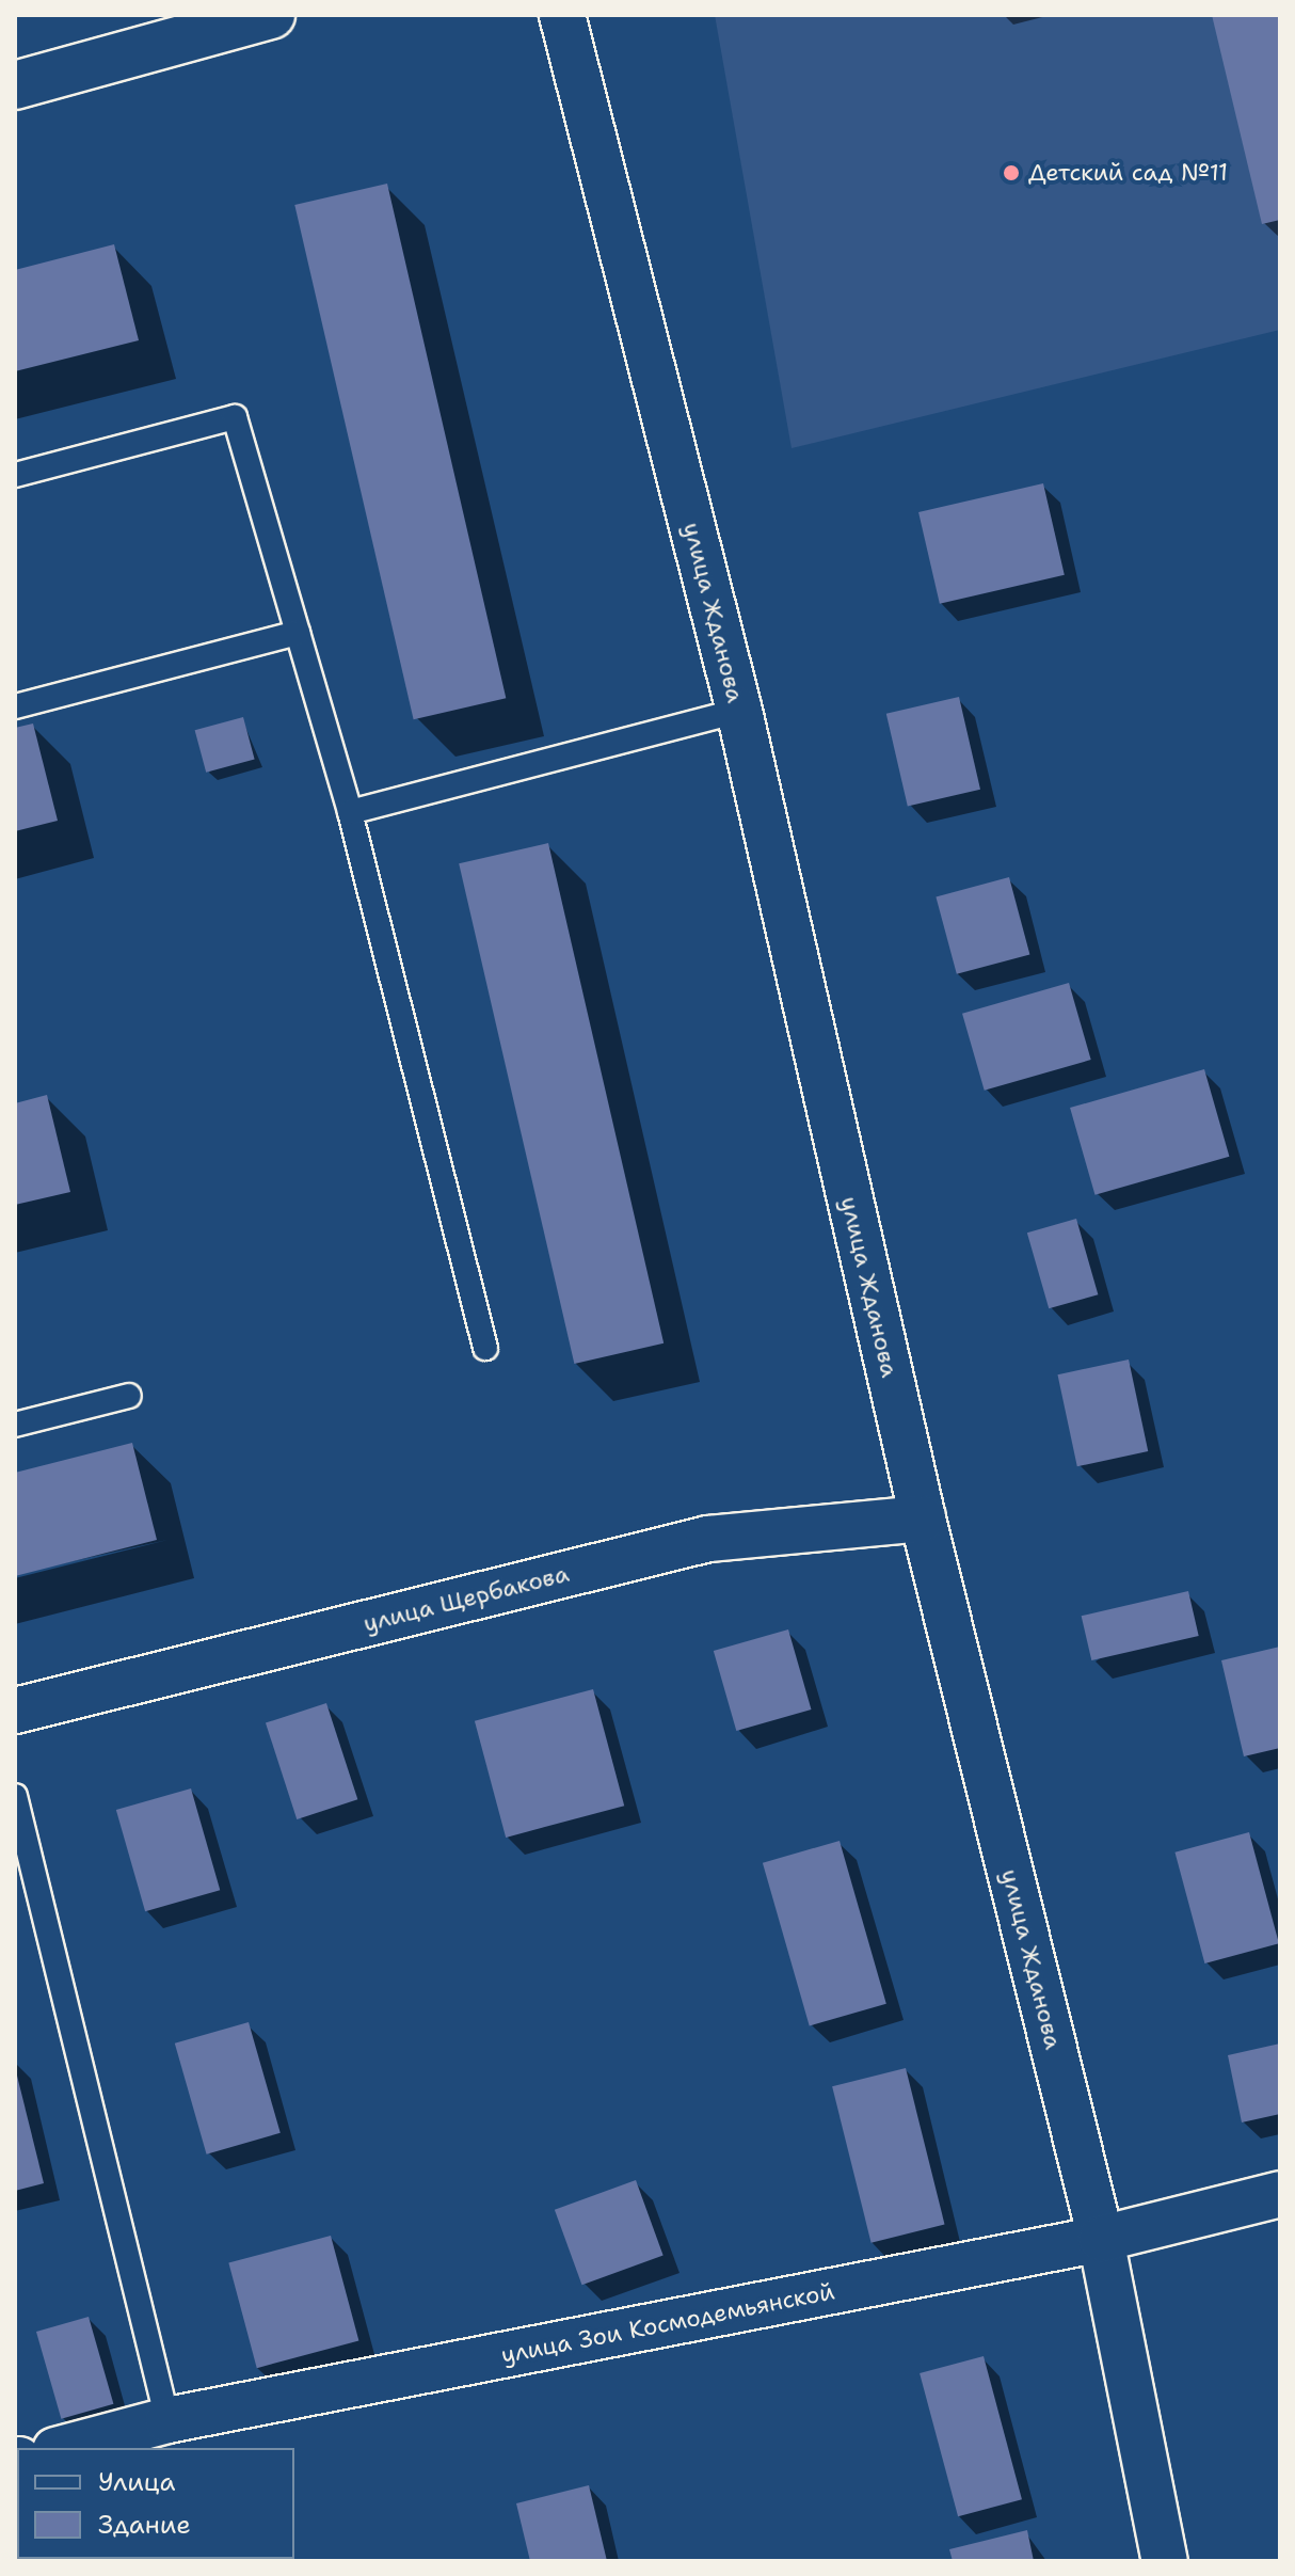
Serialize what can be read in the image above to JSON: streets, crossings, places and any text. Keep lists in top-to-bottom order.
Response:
{
  "streets": {
    "street": ["улица Жданова", "улица Щербакова", "улица Зои Космодемьянской"]
  },
  "crossings": [
    ["улица Жданова", "улица Щербакова"],
    ["улица Жданова", "улица Зои Космодемьянской"]
  ],
  "places": ["Детский сад №11"],
  "legend": ["Улица", "Здание"]
}
